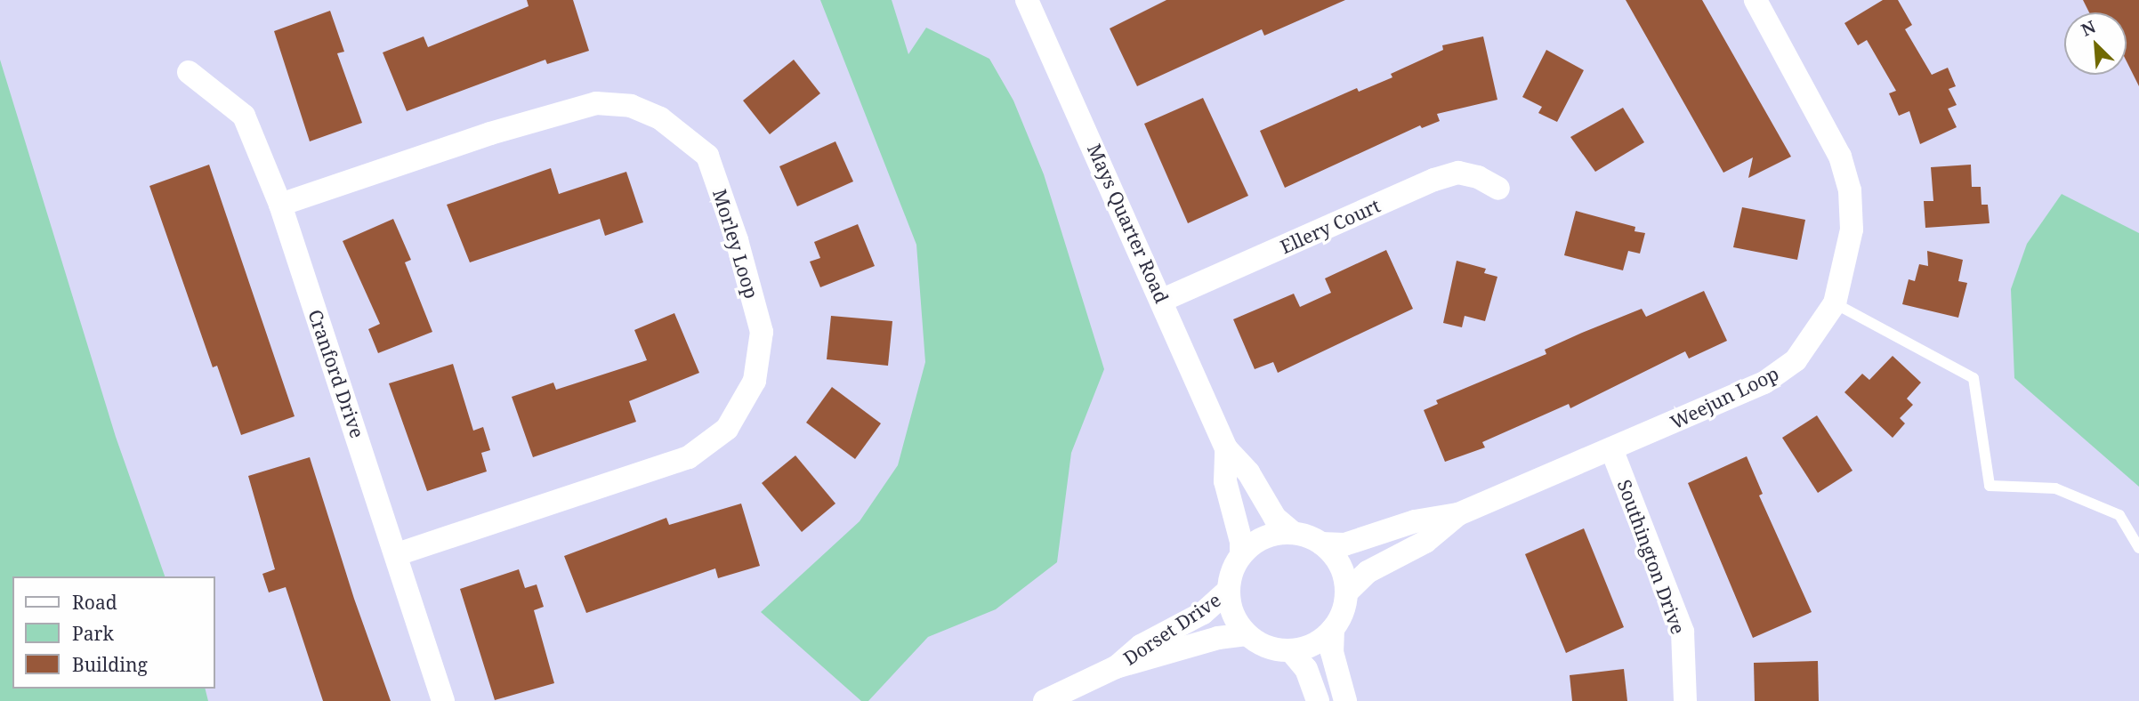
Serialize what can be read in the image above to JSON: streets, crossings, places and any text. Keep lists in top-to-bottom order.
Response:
{
  "streets": {
    "street": [
      "Mays Quarter Road",
      "Ellery Court",
      "Morley Loop",
      "Cranford Drive",
      "Weejun Loop",
      "Southington Drive",
      "Dorset Drive"
    ]
  },
  "crossings": [
    ["Mays Quarter Road", "Ellery Court"],
    ["Mays Quarter Road", "Weejun Loop"],
    ["Mays Quarter Road", "Dorset Drive"],
    ["Morley Loop", "Cranford Drive"],
    ["Weejun Loop", "Southington Drive"],
    ["Weejun Loop", "Dorset Drive"]
  ],
  "legend": ["Road", "Park", "Building"],
  "north": "top left"
}
